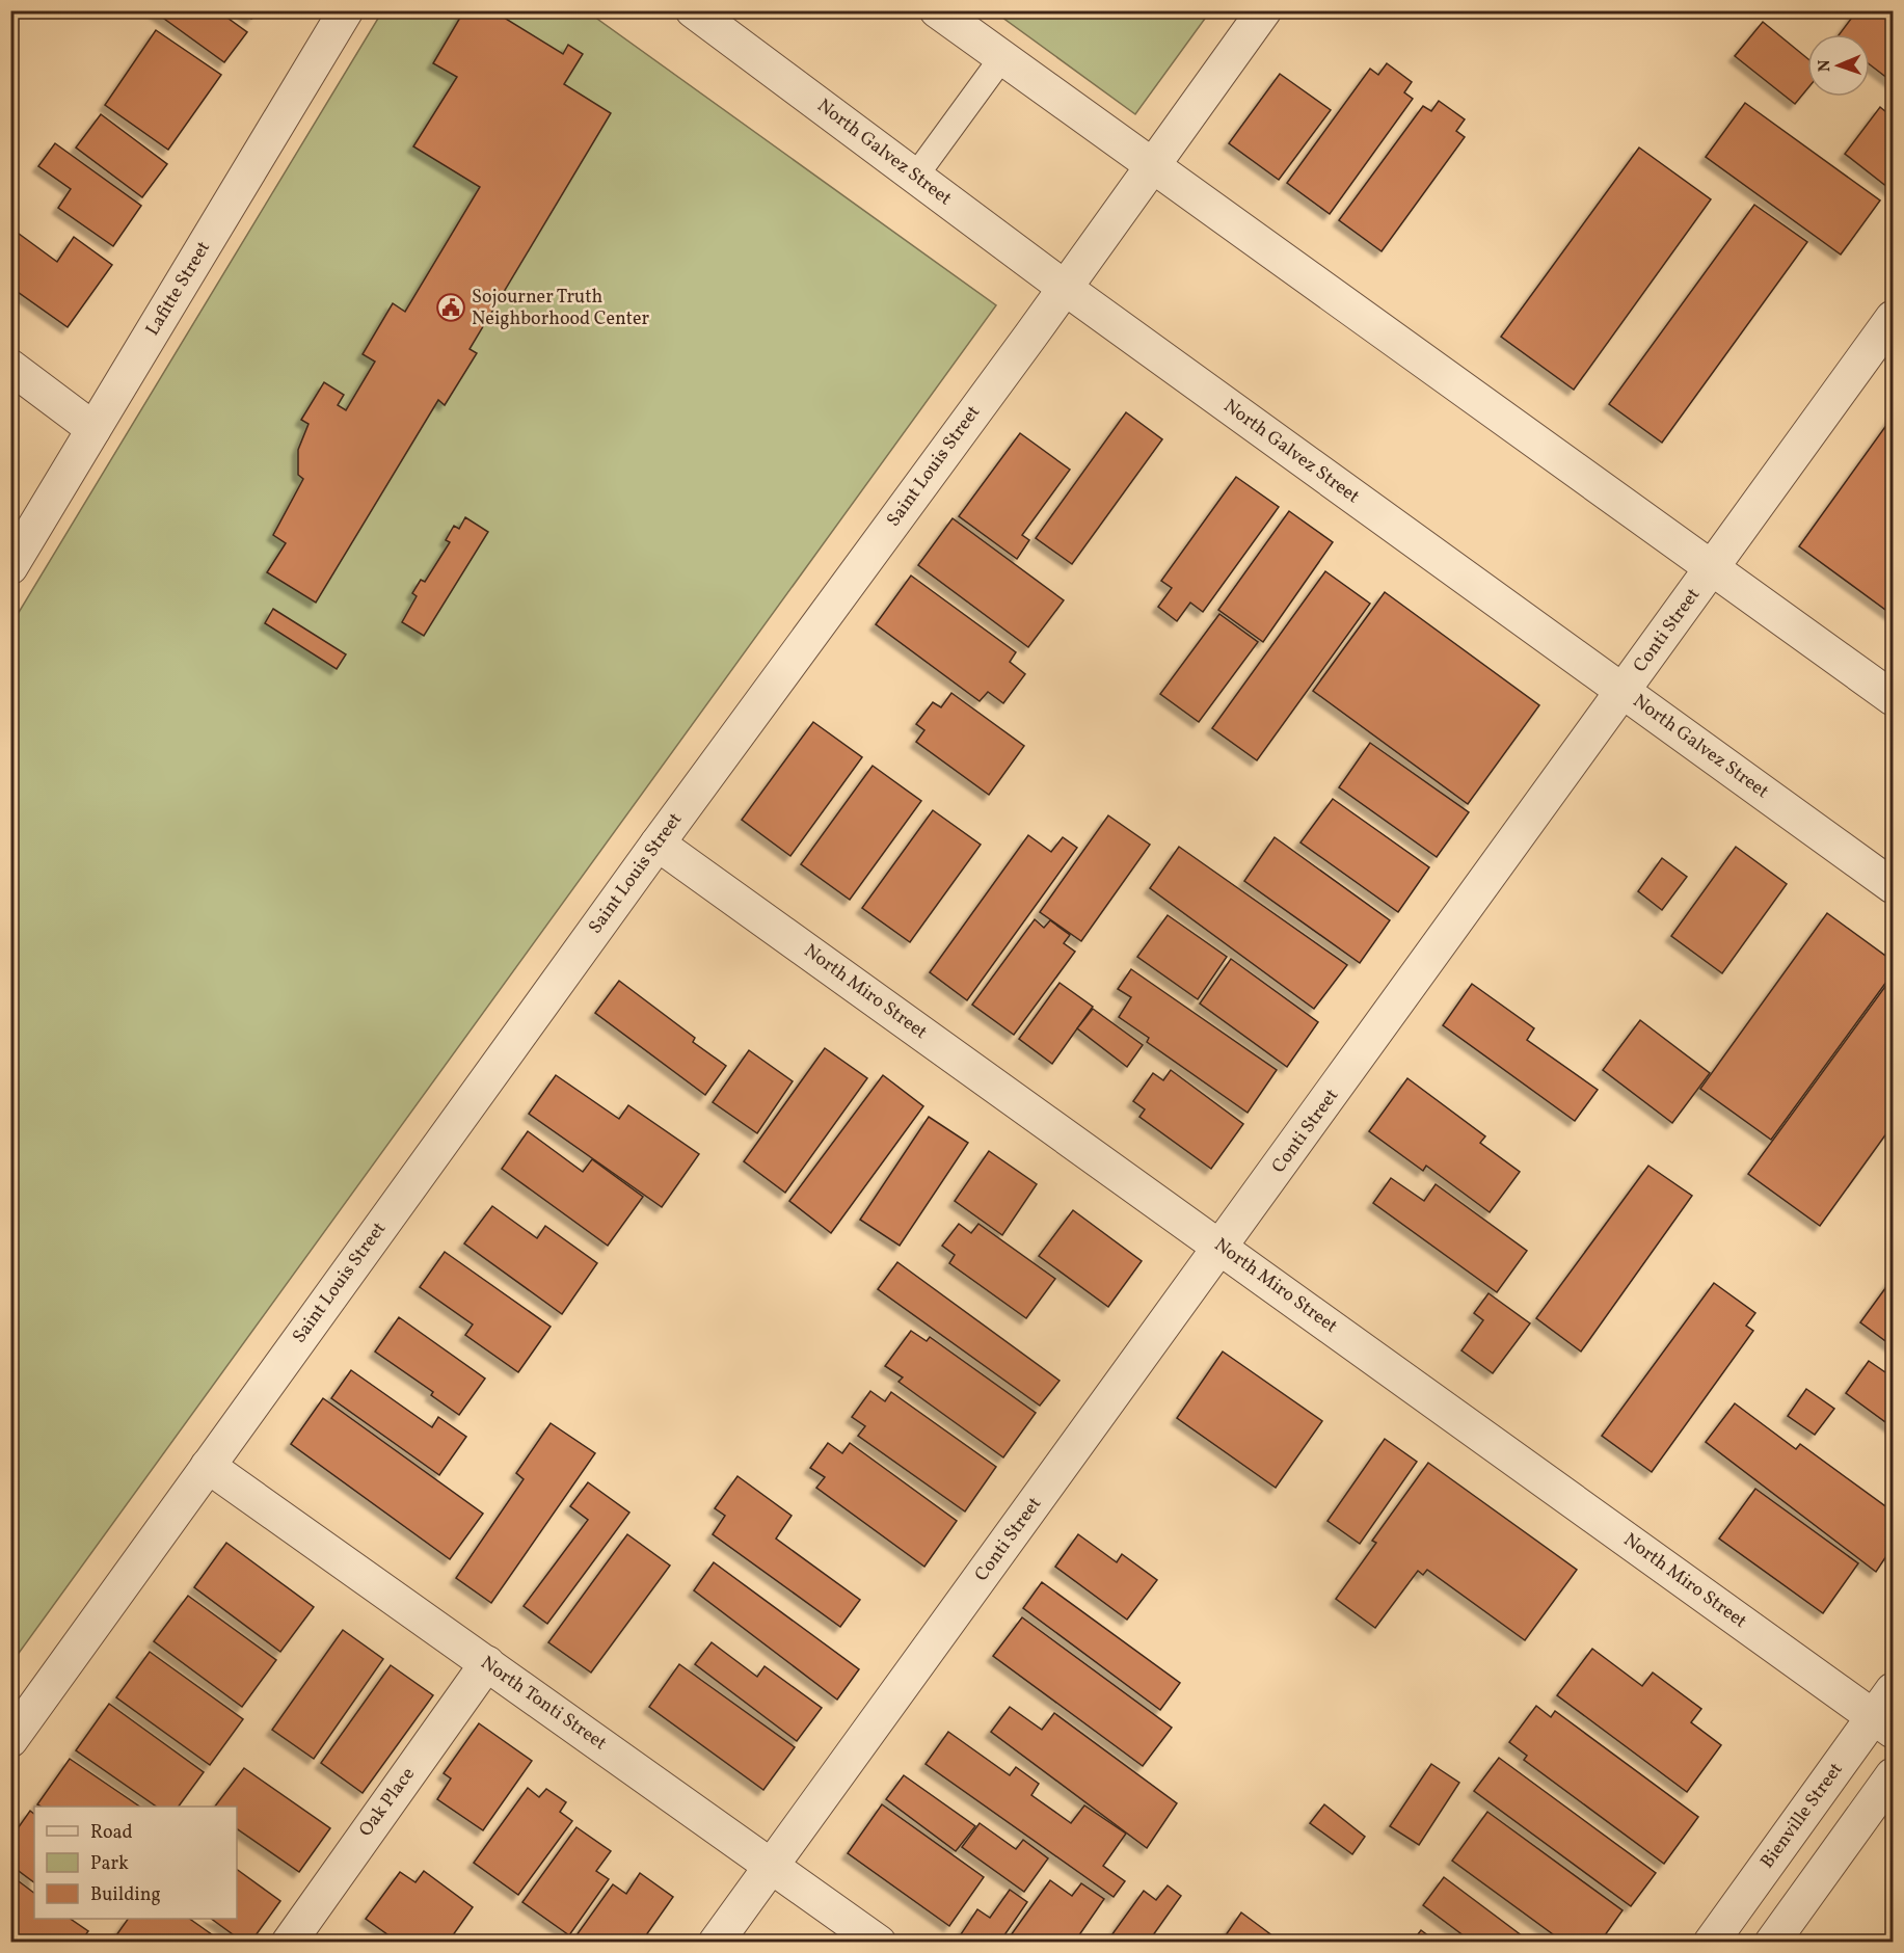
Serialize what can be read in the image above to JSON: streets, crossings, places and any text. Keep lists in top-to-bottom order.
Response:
{
  "streets": {
    "street": [
      "North Galvez Street",
      "Lafitte Street",
      "Saint Louis Street",
      "Conti Street",
      "North Miro Street",
      "North Tonti Street",
      "Oak Place",
      "Bienville Street"
    ]
  },
  "crossings": [
    ["North Galvez Street", "Saint Louis Street"],
    ["North Galvez Street", "Conti Street"],
    ["Saint Louis Street", "North Miro Street"],
    ["Saint Louis Street", "North Tonti Street"],
    ["Conti Street", "North Miro Street"],
    ["Conti Street", "North Tonti Street"],
    ["North Miro Street", "Bienville Street"],
    ["North Tonti Street", "Oak Place"]
  ],
  "places": {
    "public building": ["Sojourner Truth Neighborhood Center"]
  },
  "legend": ["Road", "Park", "Building"],
  "north": "left"
}
